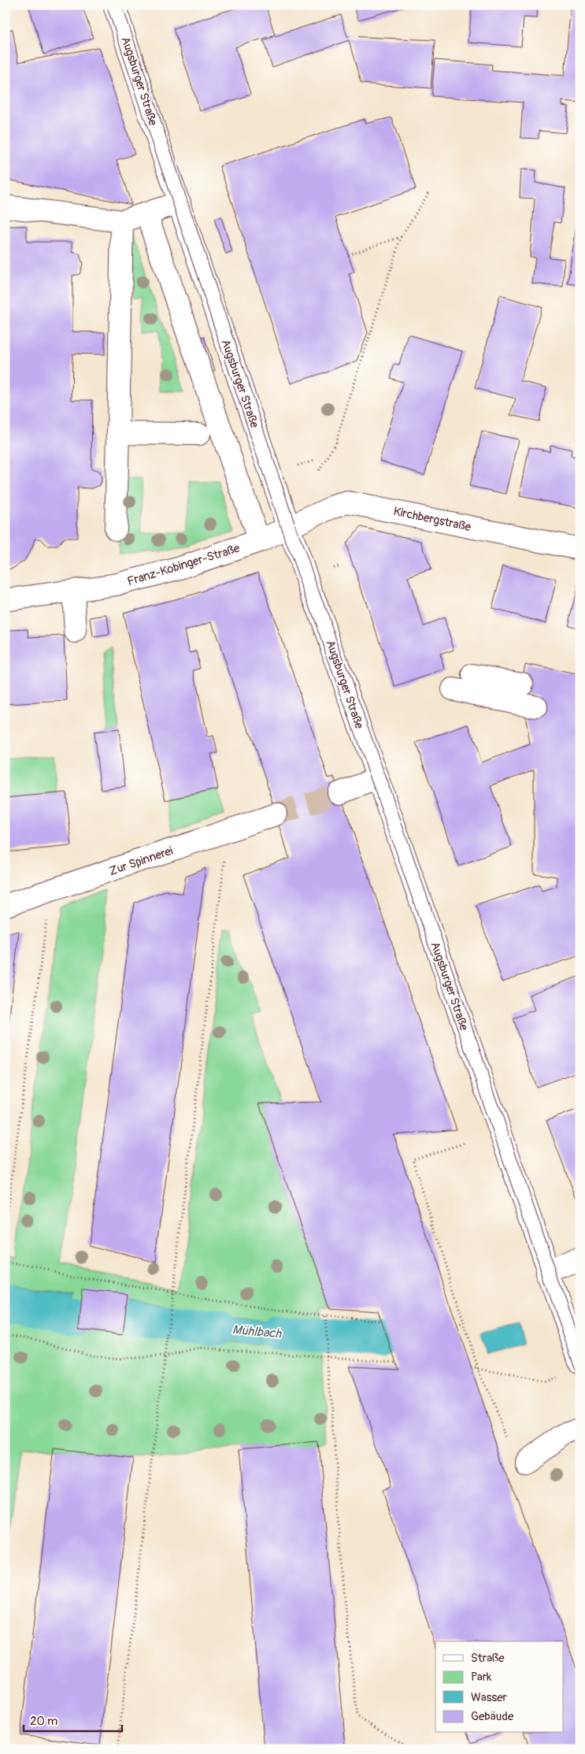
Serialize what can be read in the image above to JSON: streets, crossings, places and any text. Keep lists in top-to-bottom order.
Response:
{
  "streets": {
    "street": [
      "Augsburger Straße",
      "Kirchbergstraße",
      "Franz-Kobinger-Straße",
      "Zur Spinnerei"
    ]
  },
  "crossings": [
    ["Augsburger Straße", "Kirchbergstraße"],
    ["Augsburger Straße", "Franz-Kobinger-Straße"],
    ["Kirchbergstraße", "Franz-Kobinger-Straße"]
  ],
  "water": ["Mühlbach"],
  "legend": [
    "Straße",
    "Park",
    "Wasser",
    "Gebäude"
  ],
  "scale_bar": "20 m"
}
